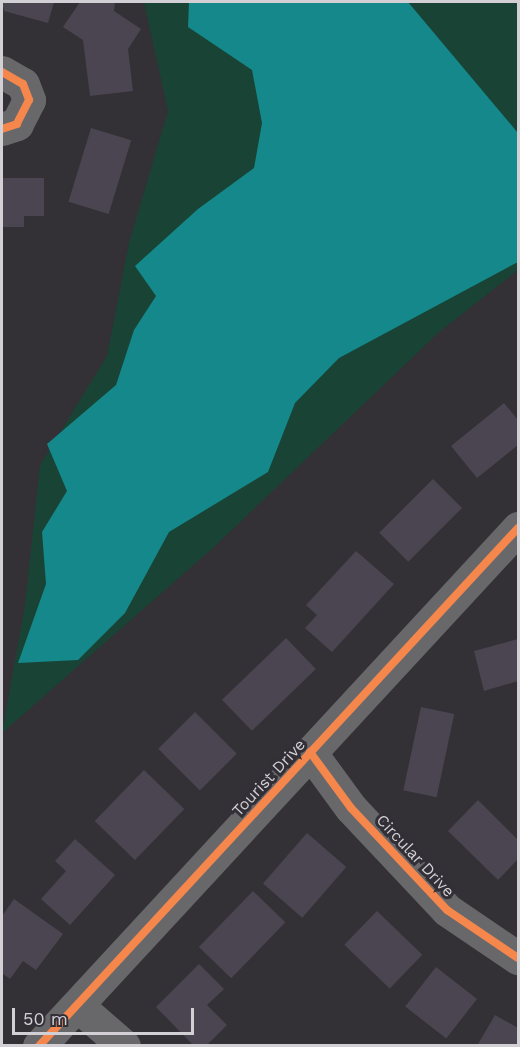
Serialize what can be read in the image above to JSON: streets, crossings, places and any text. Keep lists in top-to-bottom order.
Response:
{
  "streets": {
    "street": ["Tourist Drive", "Circular Drive"]
  },
  "crossings": [
    ["Tourist Drive", "Circular Drive"]
  ],
  "scale_bar": "50 m"
}
